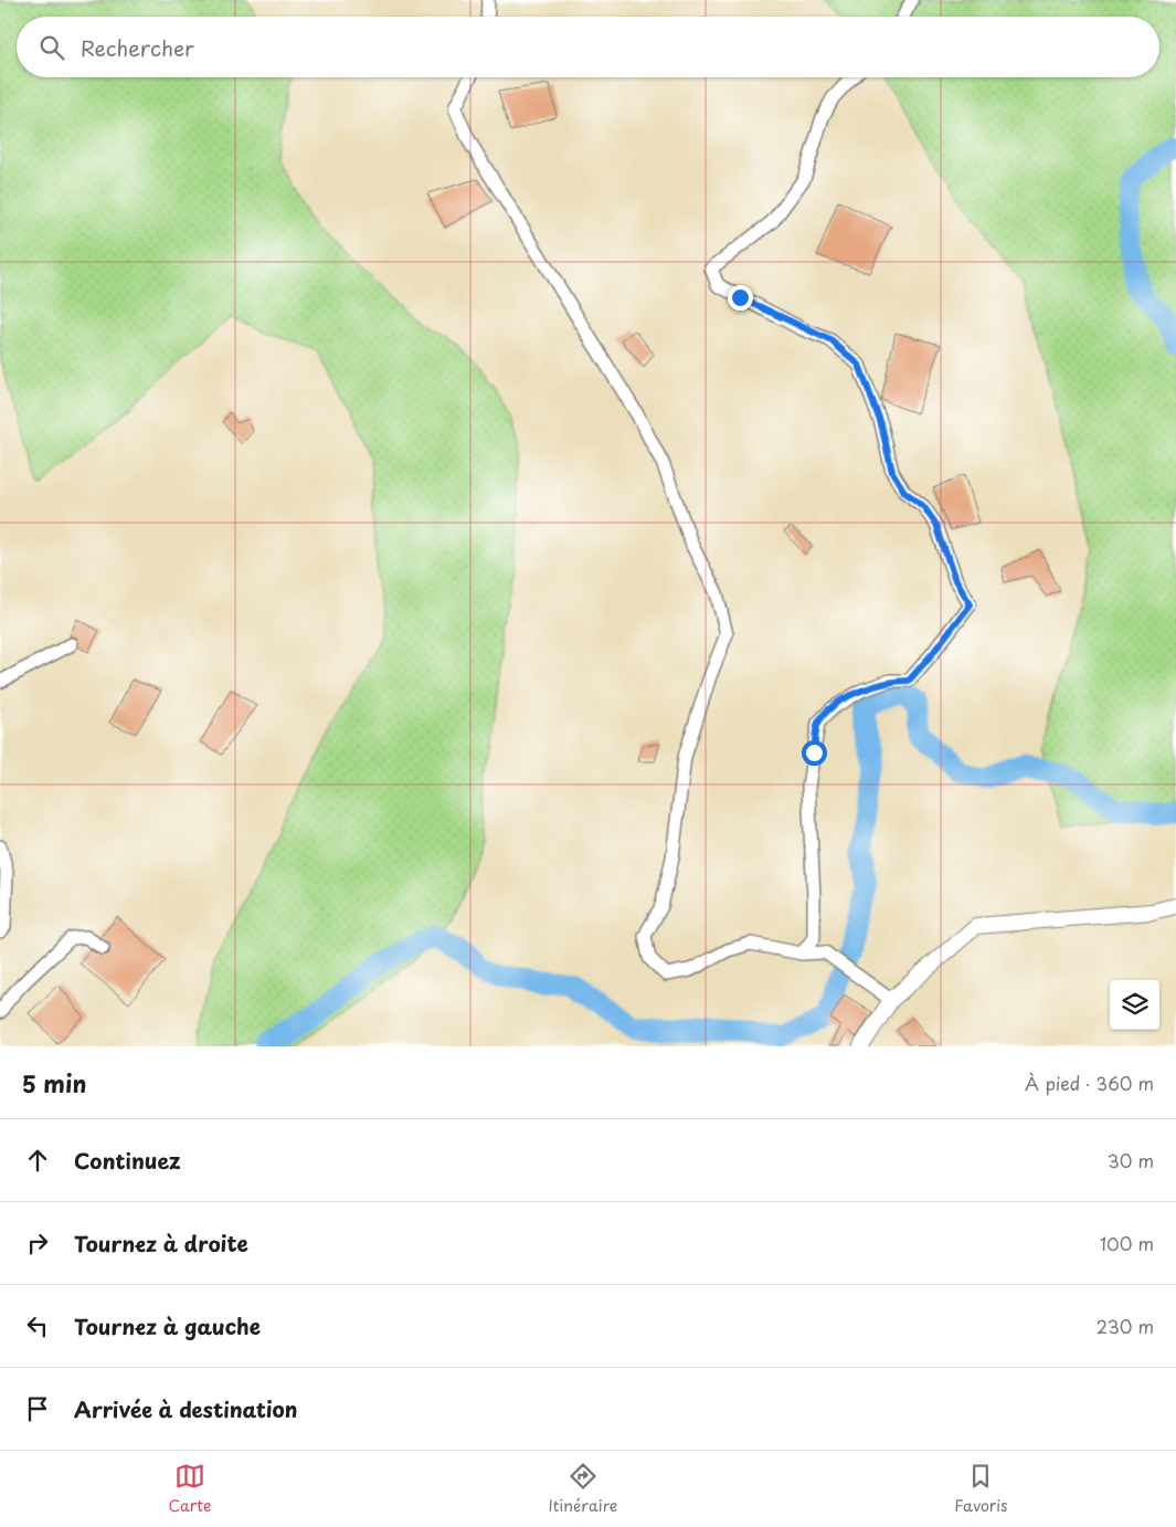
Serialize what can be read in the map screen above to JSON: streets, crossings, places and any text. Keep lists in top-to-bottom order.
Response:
{
  "page": {
    "search": "Rechercher",
    "heading": ["5 min", "À pied · 360 m"],
    "list": [
      ["Continuez", "30 m"],
      ["Tournez à droite", "100 m"],
      ["Tournez à gauche", "230 m"],
      "Arrivée à destination"
    ],
    "nav": ["Carte", "Itinéraire", "Favoris"]
  }
}
